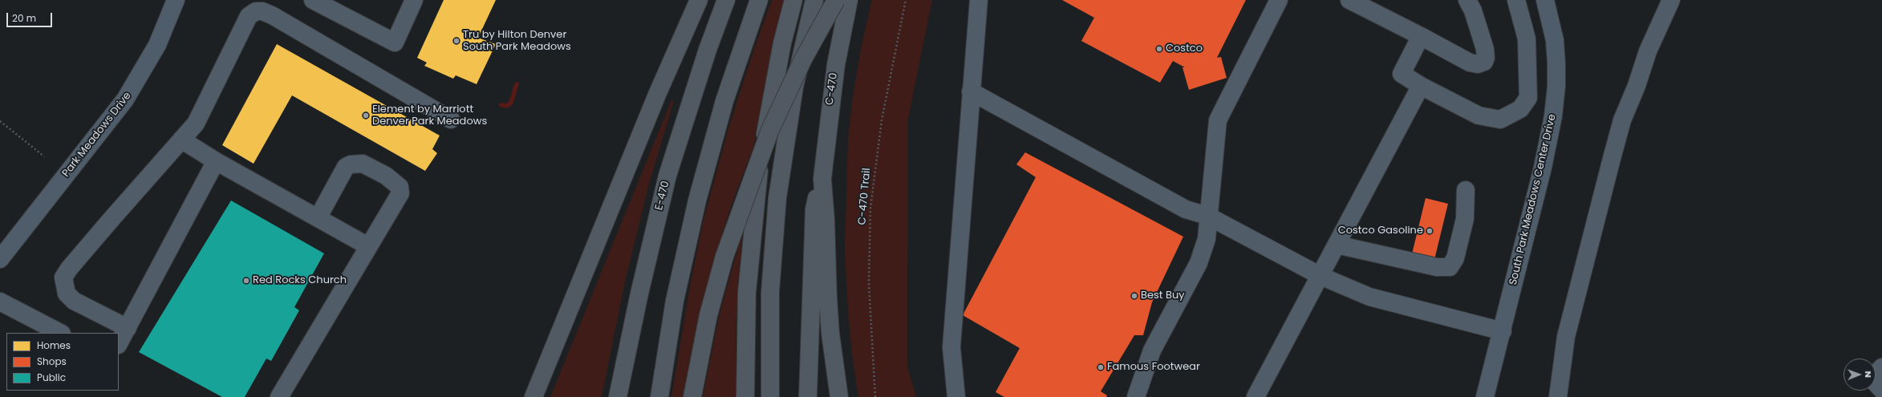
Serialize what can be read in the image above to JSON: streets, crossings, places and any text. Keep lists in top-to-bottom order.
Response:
{
  "streets": {
    "highway": ["C-470", "E-470"],
    "main road": ["Park Meadows Drive", "South Park Meadows Center Drive"],
    "path": ["C-470 Trail"]
  },
  "places": [
    "Tru by Hilton Denver South Park Meadows",
    "Costco",
    "Element by Marriott Denver Park Meadows",
    "Costco Gasoline",
    "Red Rocks Church",
    "Best Buy",
    "Famous Footwear"
  ],
  "legend": ["Homes", "Shops", "Public"],
  "scale_bar": "20 m",
  "north": "right"
}
